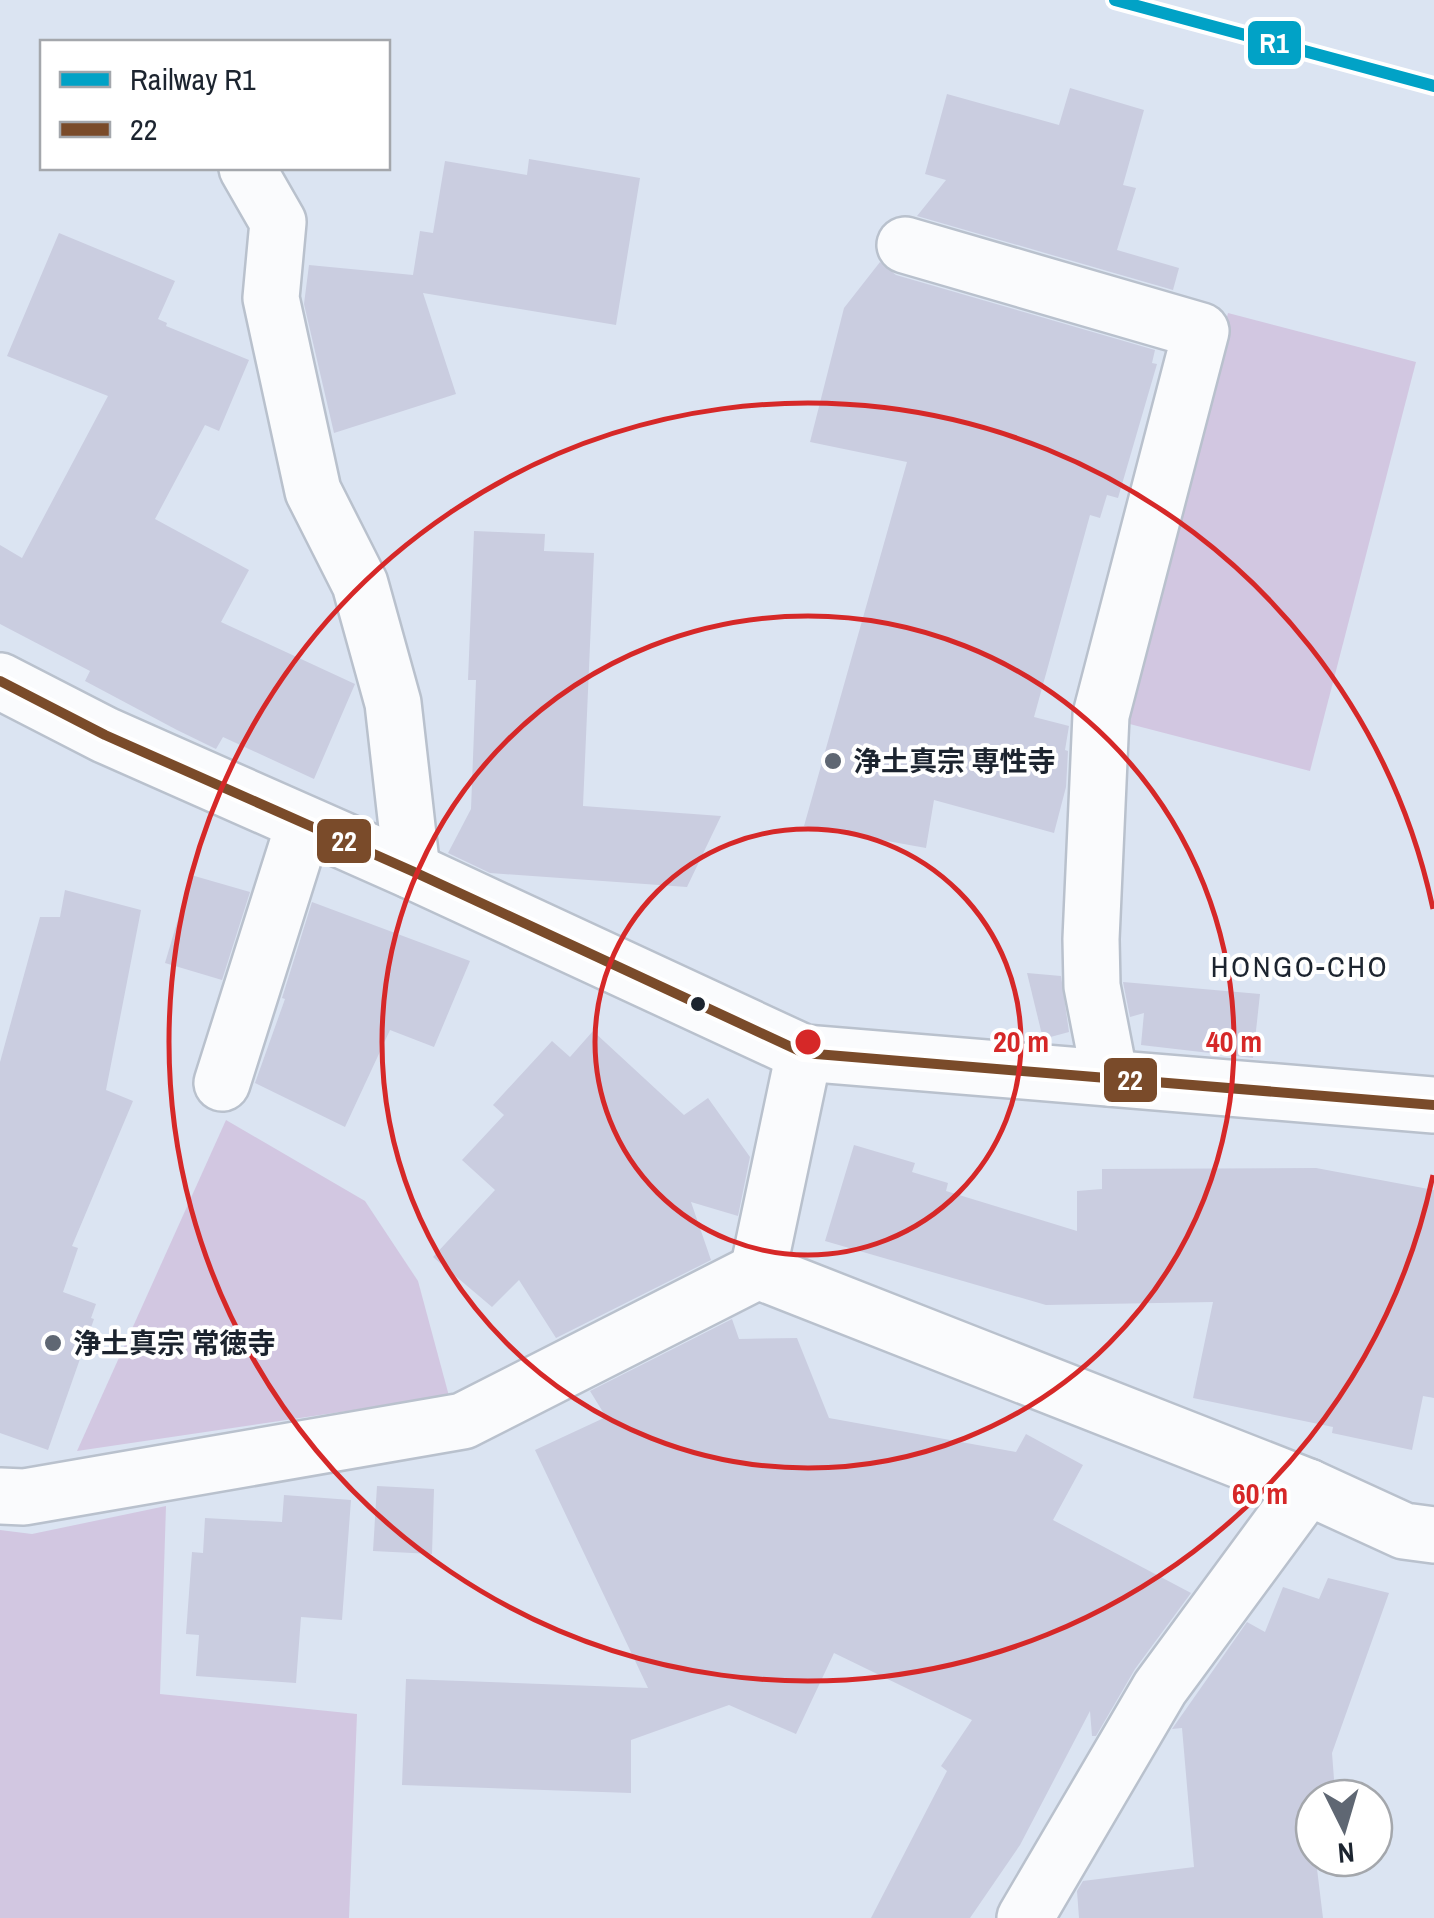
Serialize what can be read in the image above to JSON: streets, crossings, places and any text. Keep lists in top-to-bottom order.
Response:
{
  "districts": ["HONGO-CHO"],
  "places": ["浄土真宗 専性寺", "浄土真宗 常徳寺"],
  "lines": ["rail line R1", "transit line 22"],
  "legend": ["Railway R1", "22"],
  "north": "bottom",
  "rings": ["20 m", "40 m", "60 m"]
}
